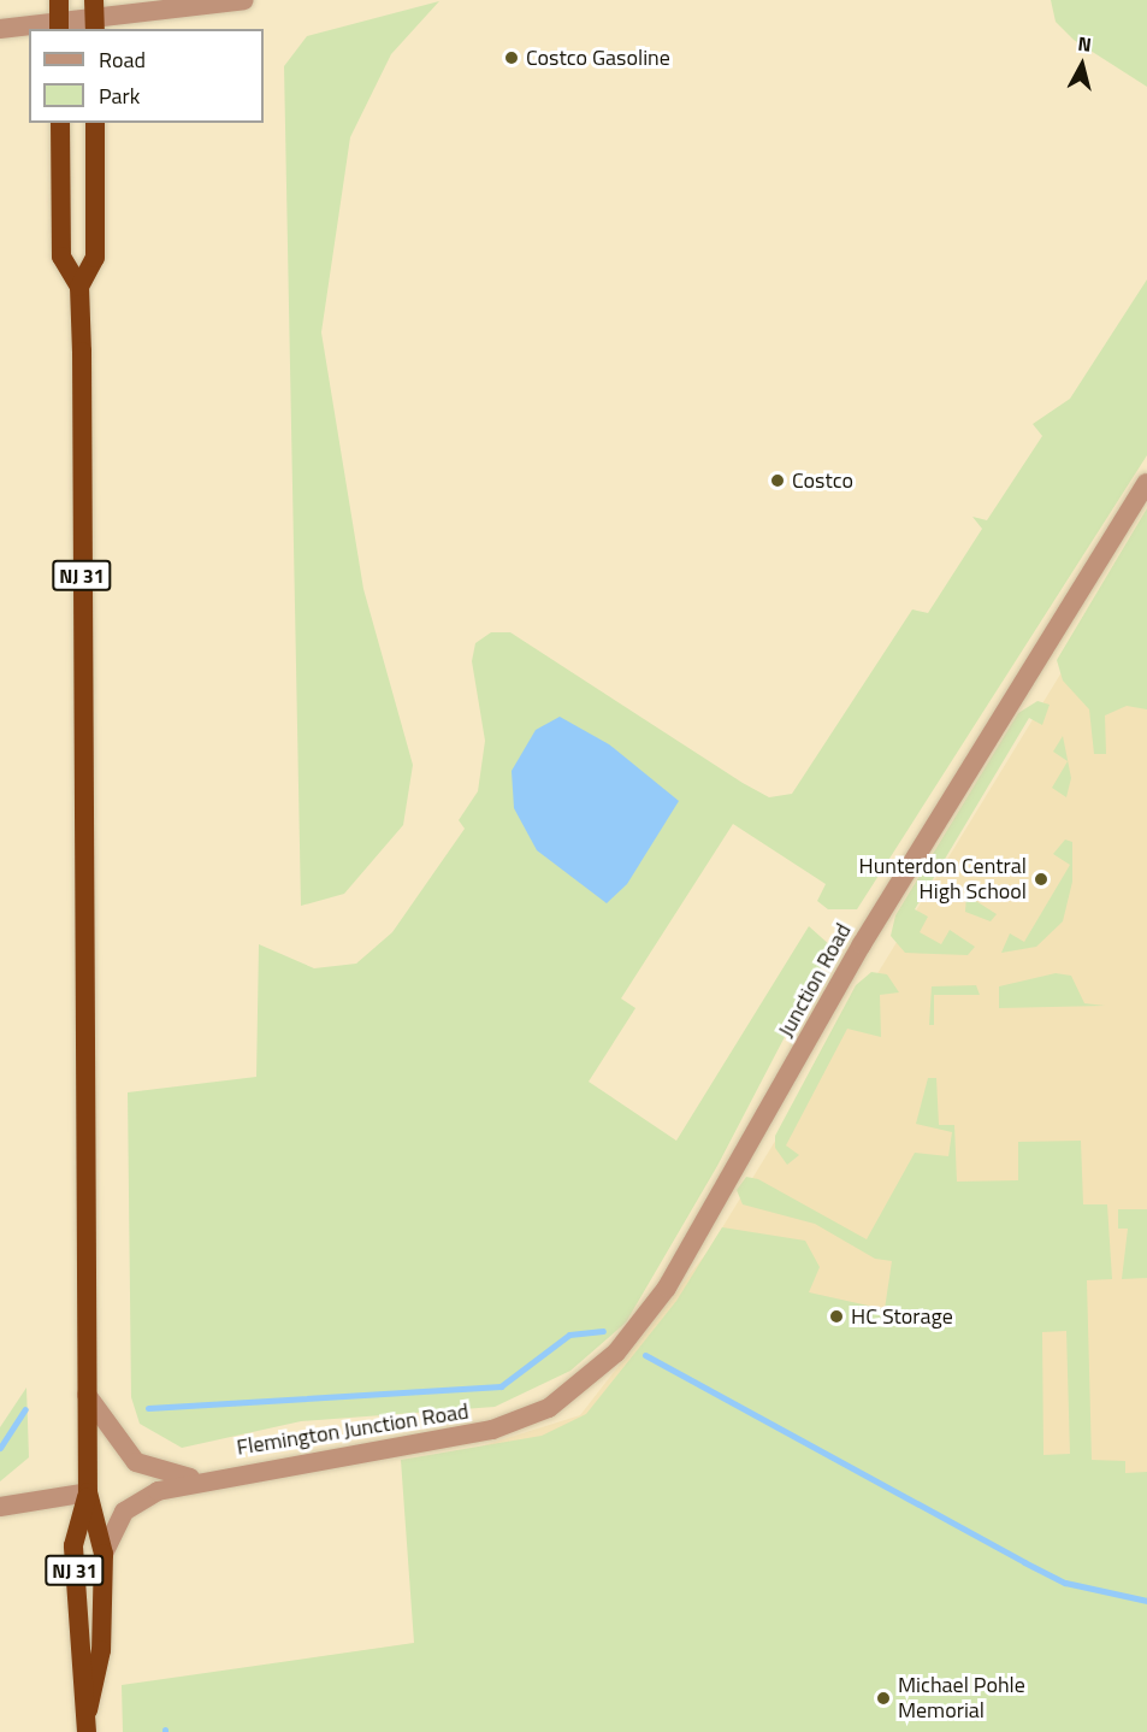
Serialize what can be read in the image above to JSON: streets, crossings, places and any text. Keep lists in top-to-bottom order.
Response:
{
  "streets": {
    "highway": ["NJ 31"],
    "street": ["Junction Road", "Flemington Junction Road"]
  },
  "crossings": [
    ["Junction Road", "Flemington Junction Road"]
  ],
  "places": [
    "Costco Gasoline",
    "Costco",
    "Hunterdon Central High School",
    "HC Storage",
    "Michael Pohle Memorial"
  ],
  "legend": ["Road", "Park"],
  "north": "top"
}
